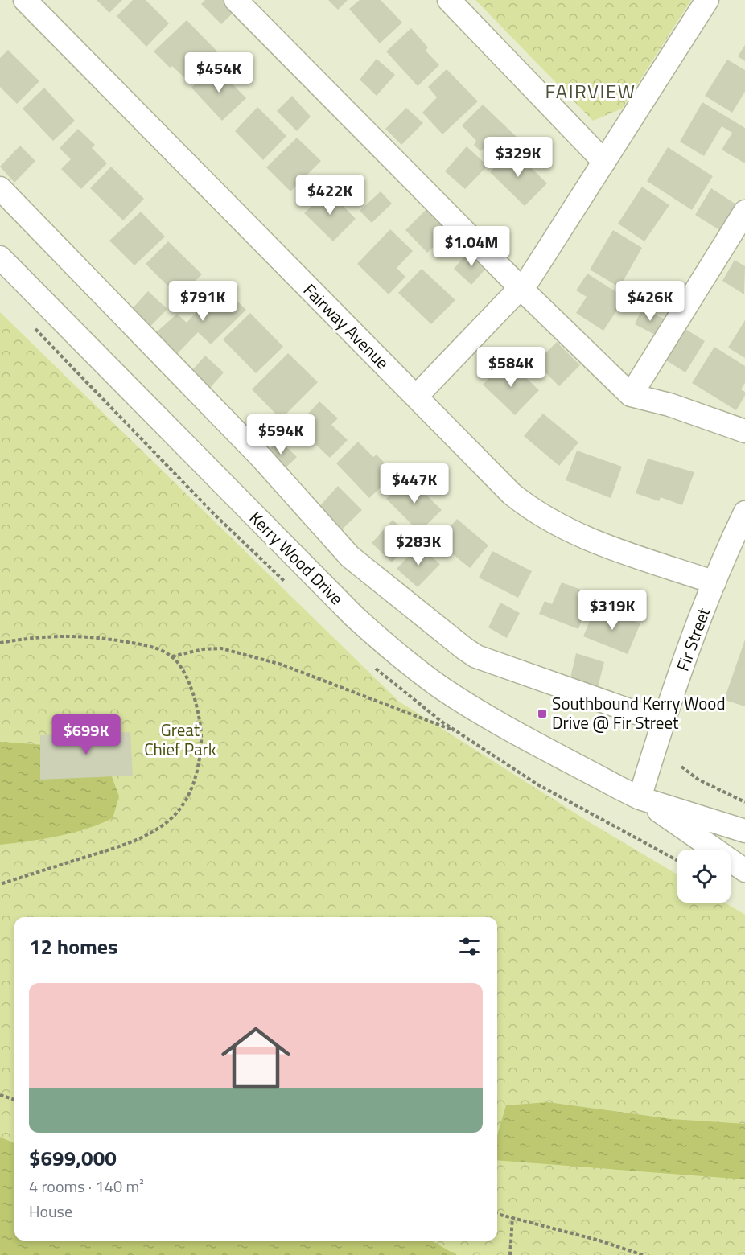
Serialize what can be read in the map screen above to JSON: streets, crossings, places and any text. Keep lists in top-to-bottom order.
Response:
{
  "streets": {
    "street": ["Fairway Avenue", "Kerry Wood Drive", "Fir Street"]
  },
  "crossings": [
    ["Fairway Avenue", "Fir Street"],
    ["Kerry Wood Drive", "Fir Street"]
  ],
  "districts": ["FAIRVIEW"],
  "parks": ["Great Chief Park"],
  "places": {
    "transit": ["Southbound Kerry Wood Drive @ Fir Street"]
  },
  "page": {
    "price": [
      "$454K",
      "$329K",
      "$422K",
      "$1.04M",
      "$791K",
      "$426K",
      "$584K",
      "$594K",
      "$447K",
      "$283K",
      "$319K",
      "$699K"
    ],
    "heading": "12 homes",
    "list": [
      {
        "name": "$699,000",
        "note": "4 rooms · 140 m² · House"
      }
    ]
  }
}
